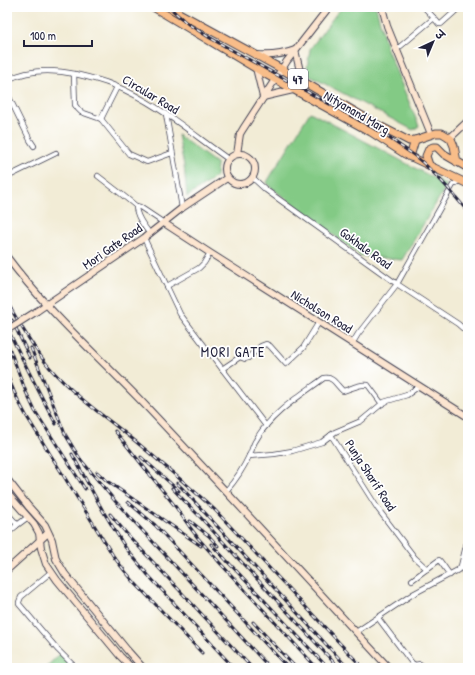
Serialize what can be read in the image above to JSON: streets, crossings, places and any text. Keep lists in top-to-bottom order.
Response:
{
  "streets": {
    "main road": ["47", "Nityanand Marg"],
    "street": [
      "Circular Road",
      "Mori Gate Road",
      "Gokhale Road",
      "Nicholson Road",
      "Punja Sharif Road"
    ]
  },
  "crossings": [
    ["Circular Road", "Mori Gate Road"],
    ["Circular Road", "Gokhale Road"],
    ["Mori Gate Road", "Gokhale Road"],
    ["Mori Gate Road", "Nicholson Road"]
  ],
  "districts": ["MORI GATE"],
  "scale_bar": "100 m",
  "north": "top right"
}
